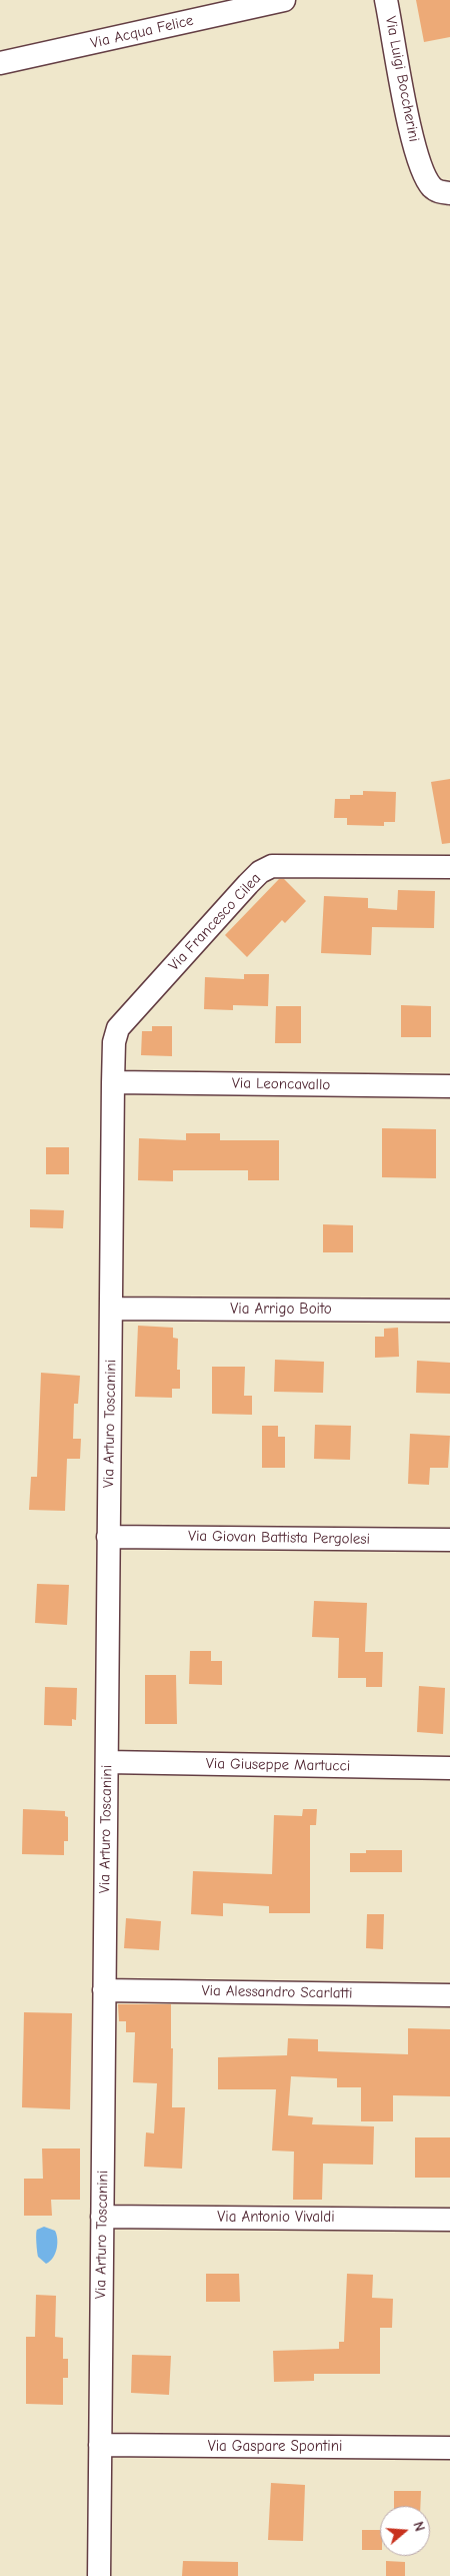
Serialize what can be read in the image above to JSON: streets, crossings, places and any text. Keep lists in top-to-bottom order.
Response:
{
  "streets": {
    "street": [
      "Via Acqua Felice",
      "Via Luigi Boccherini",
      "Via Francesco Cilea",
      "Via Leoncavallo",
      "Via Arrigo Boito",
      "Via Arturo Toscanini",
      "Via Giovan Battista Pergolesi",
      "Via Giuseppe Martucci",
      "Via Alessandro Scarlatti",
      "Via Antonio Vivaldi",
      "Via Gaspare Spontini"
    ]
  },
  "crossings": [
    ["Via Francesco Cilea", "Via Leoncavallo"],
    ["Via Francesco Cilea", "Via Arturo Toscanini"],
    ["Via Leoncavallo", "Via Arturo Toscanini"],
    ["Via Arrigo Boito", "Via Arturo Toscanini"],
    ["Via Arturo Toscanini", "Via Giovan Battista Pergolesi"],
    ["Via Arturo Toscanini", "Via Giuseppe Martucci"],
    ["Via Arturo Toscanini", "Via Alessandro Scarlatti"],
    ["Via Arturo Toscanini", "Via Antonio Vivaldi"],
    ["Via Arturo Toscanini", "Via Gaspare Spontini"]
  ],
  "north": "right"
}
